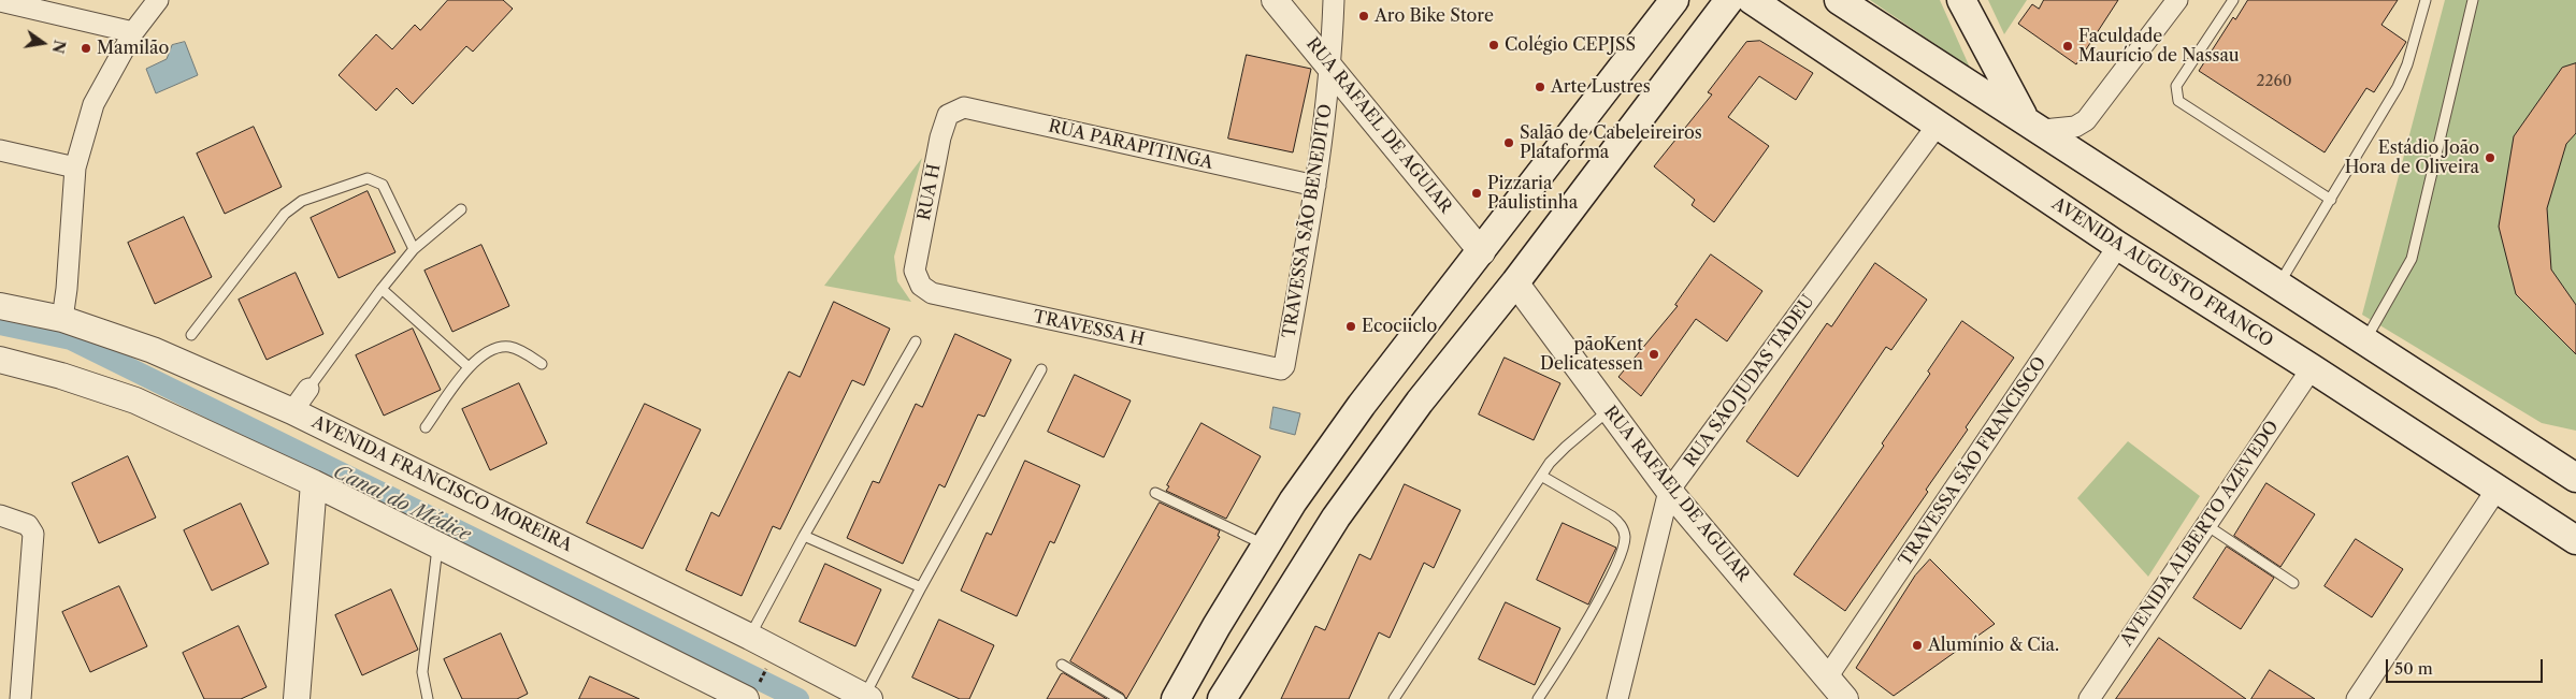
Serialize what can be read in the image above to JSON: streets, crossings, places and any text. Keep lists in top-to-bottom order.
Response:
{
  "streets": {
    "main road": ["AVENIDA AUGUSTO FRANCO"],
    "street": [
      "RUA RAFAEL DE AGUIAR",
      "RUA PARAPITINGA",
      "RUA H",
      "TRAVESSA SÃO BENEDITO",
      "TRAVESSA H",
      "RUA SÃO JUDAS TADEU",
      "TRAVESSA SÃO FRANCISCO",
      "AVENIDA FRANCISCO MOREIRA",
      "AVENIDA ALBERTO AZEVEDO"
    ]
  },
  "crossings": [
    ["RUA RAFAEL DE AGUIAR", "TRAVESSA SÃO BENEDITO"],
    ["RUA RAFAEL DE AGUIAR", "RUA SÃO JUDAS TADEU"],
    ["RUA RAFAEL DE AGUIAR", "TRAVESSA SÃO FRANCISCO"],
    ["RUA PARAPITINGA", "RUA H"],
    ["RUA PARAPITINGA", "TRAVESSA SÃO BENEDITO"],
    ["RUA H", "TRAVESSA H"],
    ["TRAVESSA SÃO BENEDITO", "TRAVESSA H"],
    ["AVENIDA AUGUSTO FRANCO", "RUA SÃO JUDAS TADEU"],
    ["AVENIDA AUGUSTO FRANCO", "TRAVESSA SÃO FRANCISCO"],
    ["AVENIDA AUGUSTO FRANCO", "AVENIDA ALBERTO AZEVEDO"]
  ],
  "water": ["Canal do Médice"],
  "places": [
    "Aro Bike Store",
    "Colégio CEPJSS",
    "Faculdade Maurício de Nassau",
    "Mamilão",
    "Arte Lustres",
    "Salão de Cabeleireiros Plataforma",
    "Estádio João Hora de Oliveira",
    "Pizzaria Paulistinha",
    "Ecociiclo",
    "pãoKent Delicatessen",
    "Alumínio & Cia."
  ],
  "house_numbers": ["2260"],
  "scale_bar": "50 m",
  "north": "right"
}
